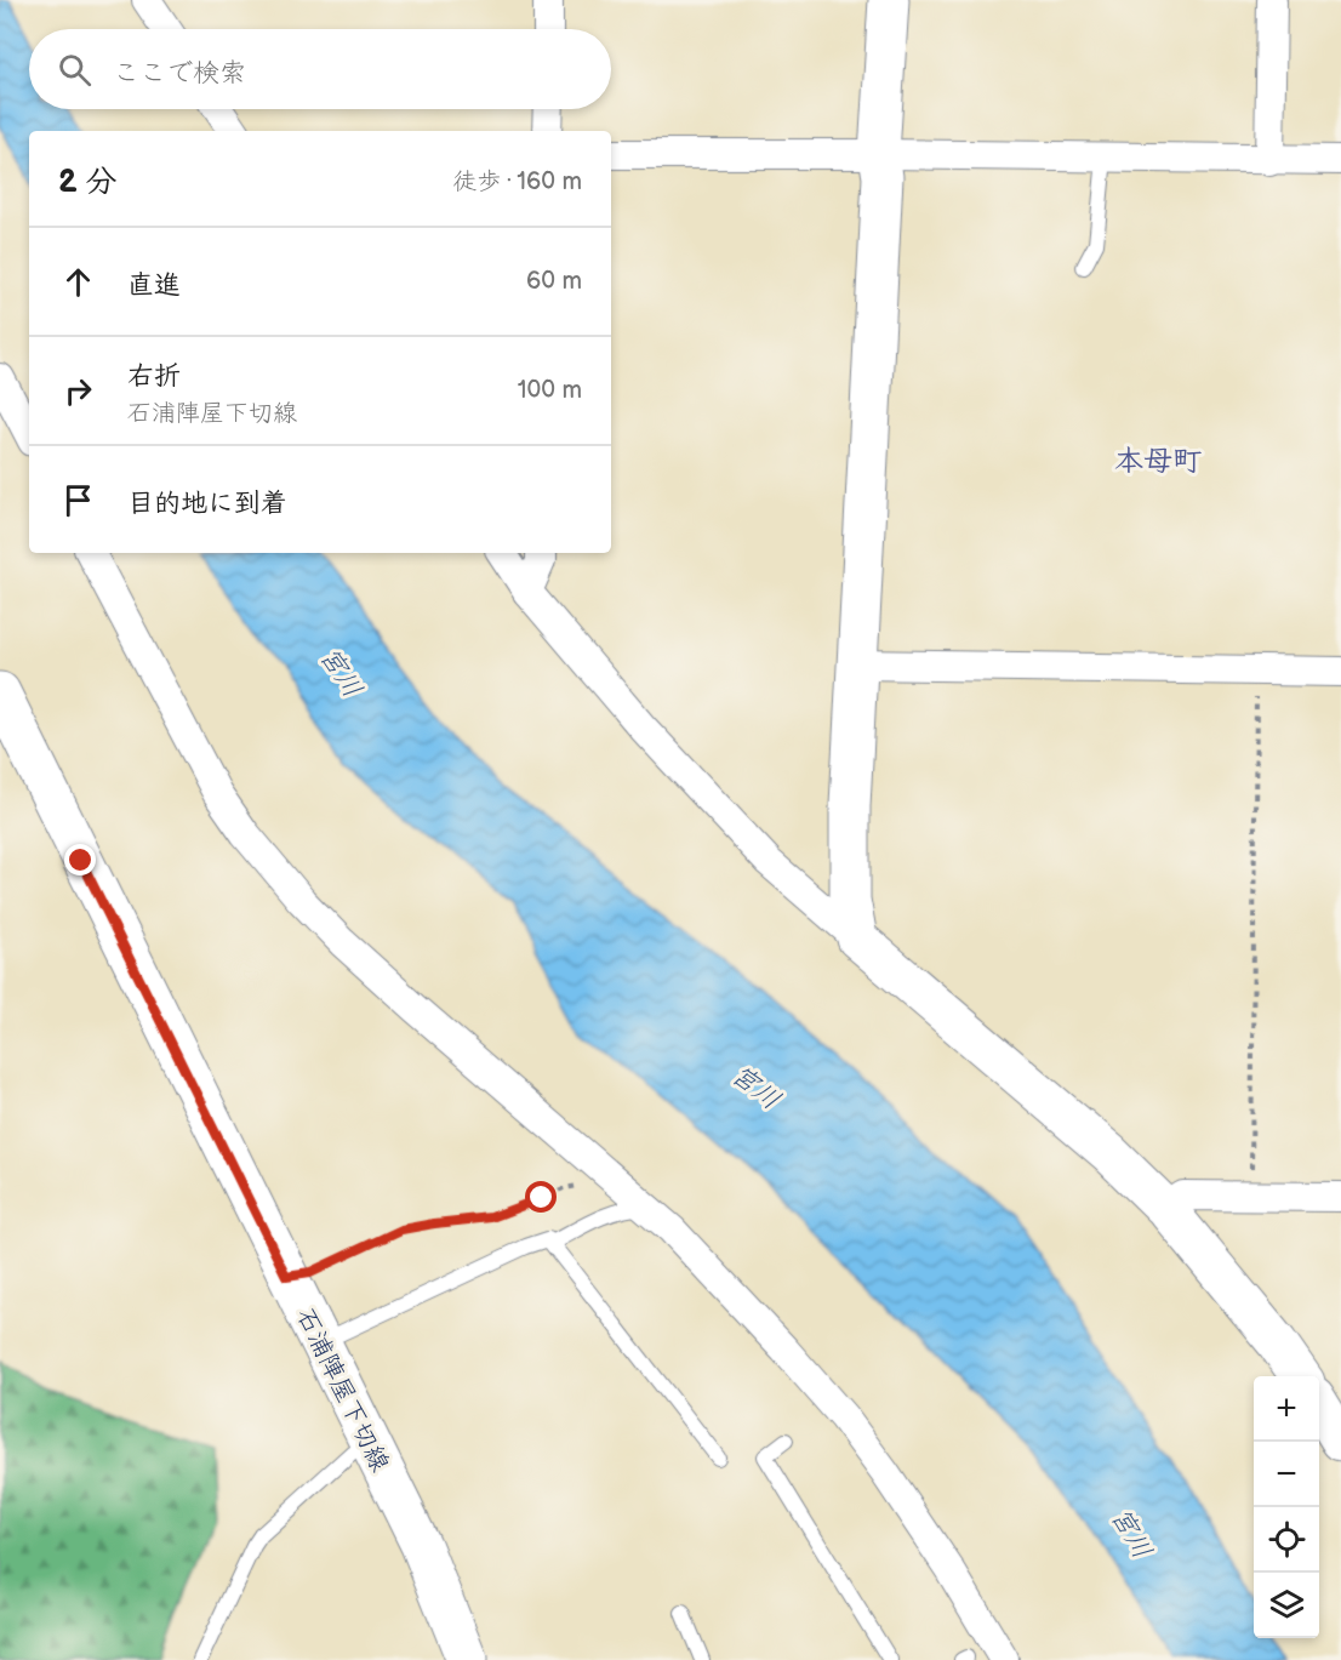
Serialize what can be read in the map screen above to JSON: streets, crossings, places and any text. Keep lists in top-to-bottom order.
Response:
{
  "streets": {
    "street": ["石浦陣屋下切線"]
  },
  "districts": ["本母町"],
  "water": ["宮川"],
  "page": {
    "search": "ここで検索",
    "heading": ["2 分", "徒歩 · 160 m"],
    "list": [
      ["直進", "60 m"],
      ["右折", "石浦陣屋下切線", "100 m"],
      "目的地に到着"
    ],
    "map_buttons": ["+", "−"]
  }
}
